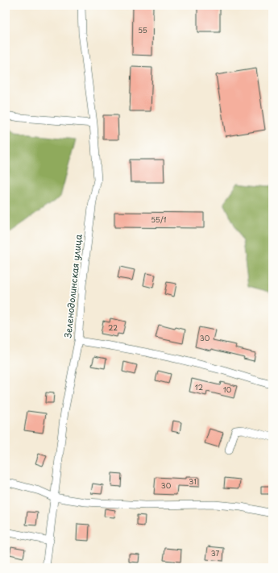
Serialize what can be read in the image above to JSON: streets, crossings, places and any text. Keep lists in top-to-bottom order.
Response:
{
  "streets": {
    "street": ["Зеленодолинская улица"]
  },
  "house_numbers": [
    "55",
    "55/1",
    "22",
    "30",
    "12",
    "10",
    "31",
    "30",
    "37"
  ]
}
